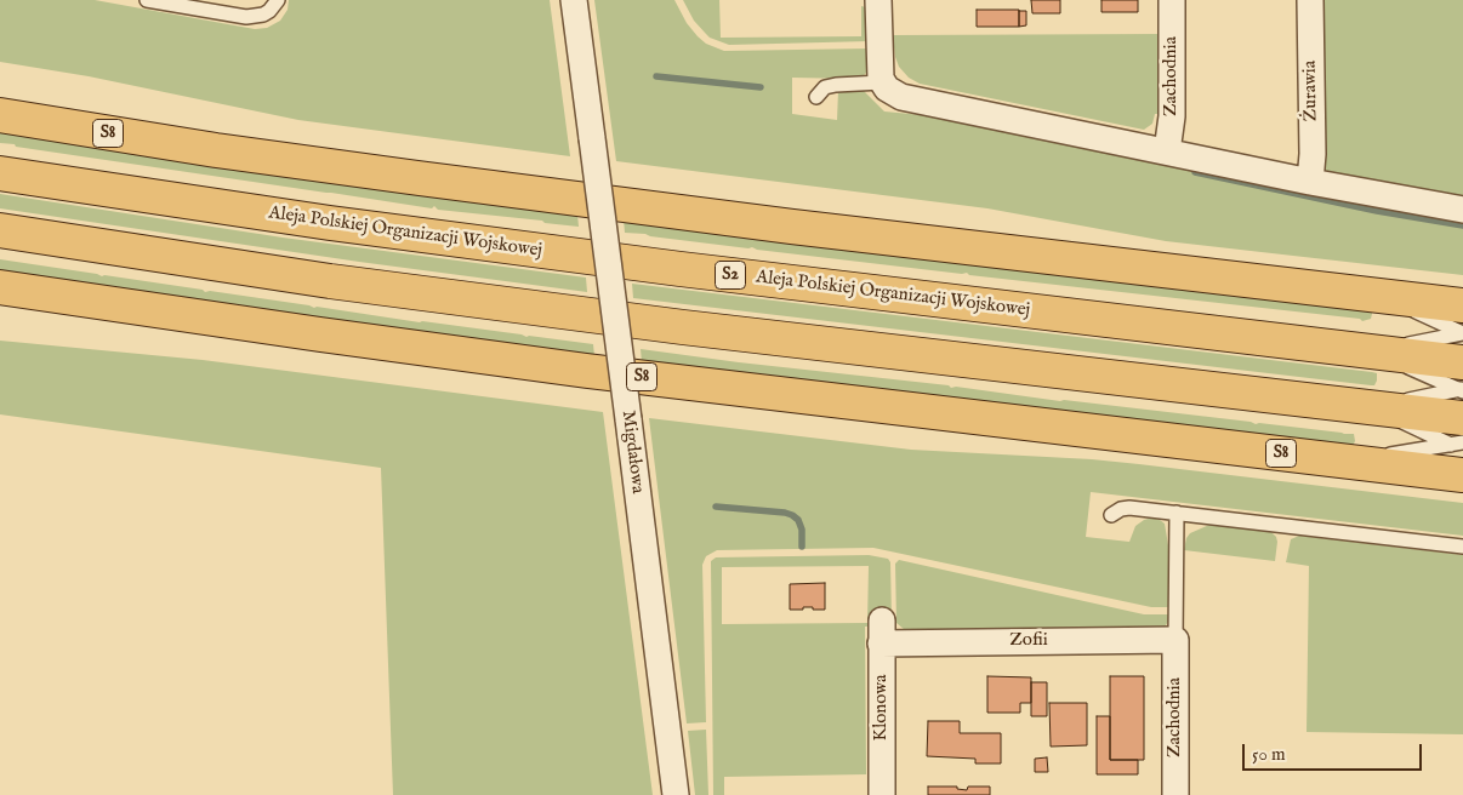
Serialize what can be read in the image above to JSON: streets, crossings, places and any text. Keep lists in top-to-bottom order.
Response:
{
  "streets": {
    "highway": ["S8", "Aleja Polskiej Organizacji Wojskowej", "S2"],
    "street": [
      "Zachodnia",
      "Żurawia",
      "Migdałowa",
      "Zofii",
      "Klonowa"
    ]
  },
  "crossings": [
    ["Zachodnia", "Zofii"],
    ["Zofii", "Klonowa"]
  ],
  "scale_bar": "50 m"
}
